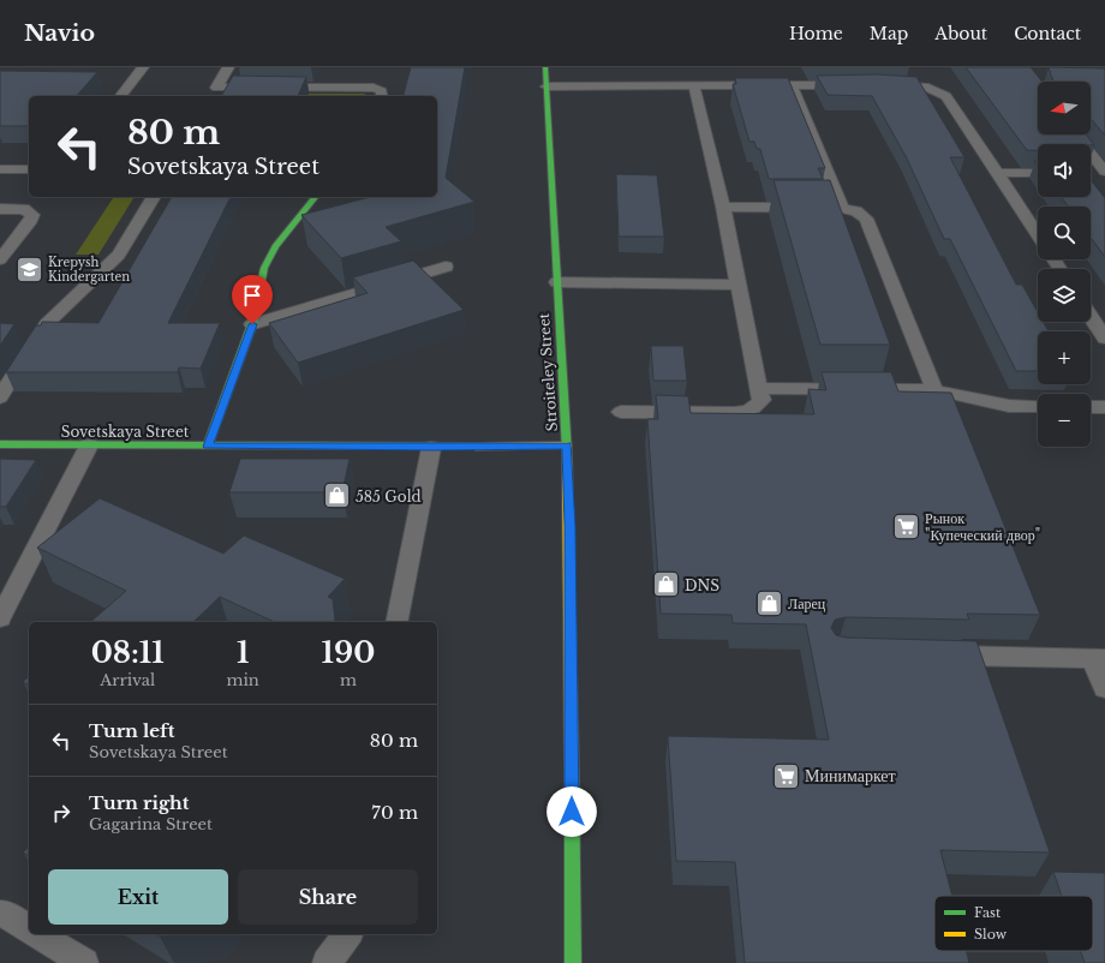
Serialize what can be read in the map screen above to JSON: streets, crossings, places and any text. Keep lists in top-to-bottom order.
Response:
{
  "streets": {
    "main road": ["Stroiteley Street", "Sovetskaya Street"]
  },
  "crossings": [
    ["Stroiteley Street", "Sovetskaya Street"]
  ],
  "places": {
    "school or university": ["Krepysh Kindergarten"],
    "shop": ["585 Gold", "DNS", "Ларец"],
    "supermarket": ["Рынок \"Купеческий двор\"", "Минимаркет"]
  },
  "legend": ["Fast", "Slow"],
  "north": "left",
  "page": {
    "header": "Navio",
    "nav": [
      "Home",
      "Map",
      "About",
      "Contact"
    ],
    "map_buttons": ["+", "−"],
    "turn": ["80 m", "Sovetskaya Street"],
    "eta": [
      "08:11",
      "Arrival",
      "1",
      "min",
      "190",
      "m"
    ],
    "list": [
      {
        "name": "Turn left",
        "note": "Sovetskaya Street",
        "value": "80 m"
      },
      {
        "name": "Turn right",
        "note": "Gagarina Street",
        "value": "70 m"
      }
    ],
    "buttons": ["Exit", "Share"]
  }
}
